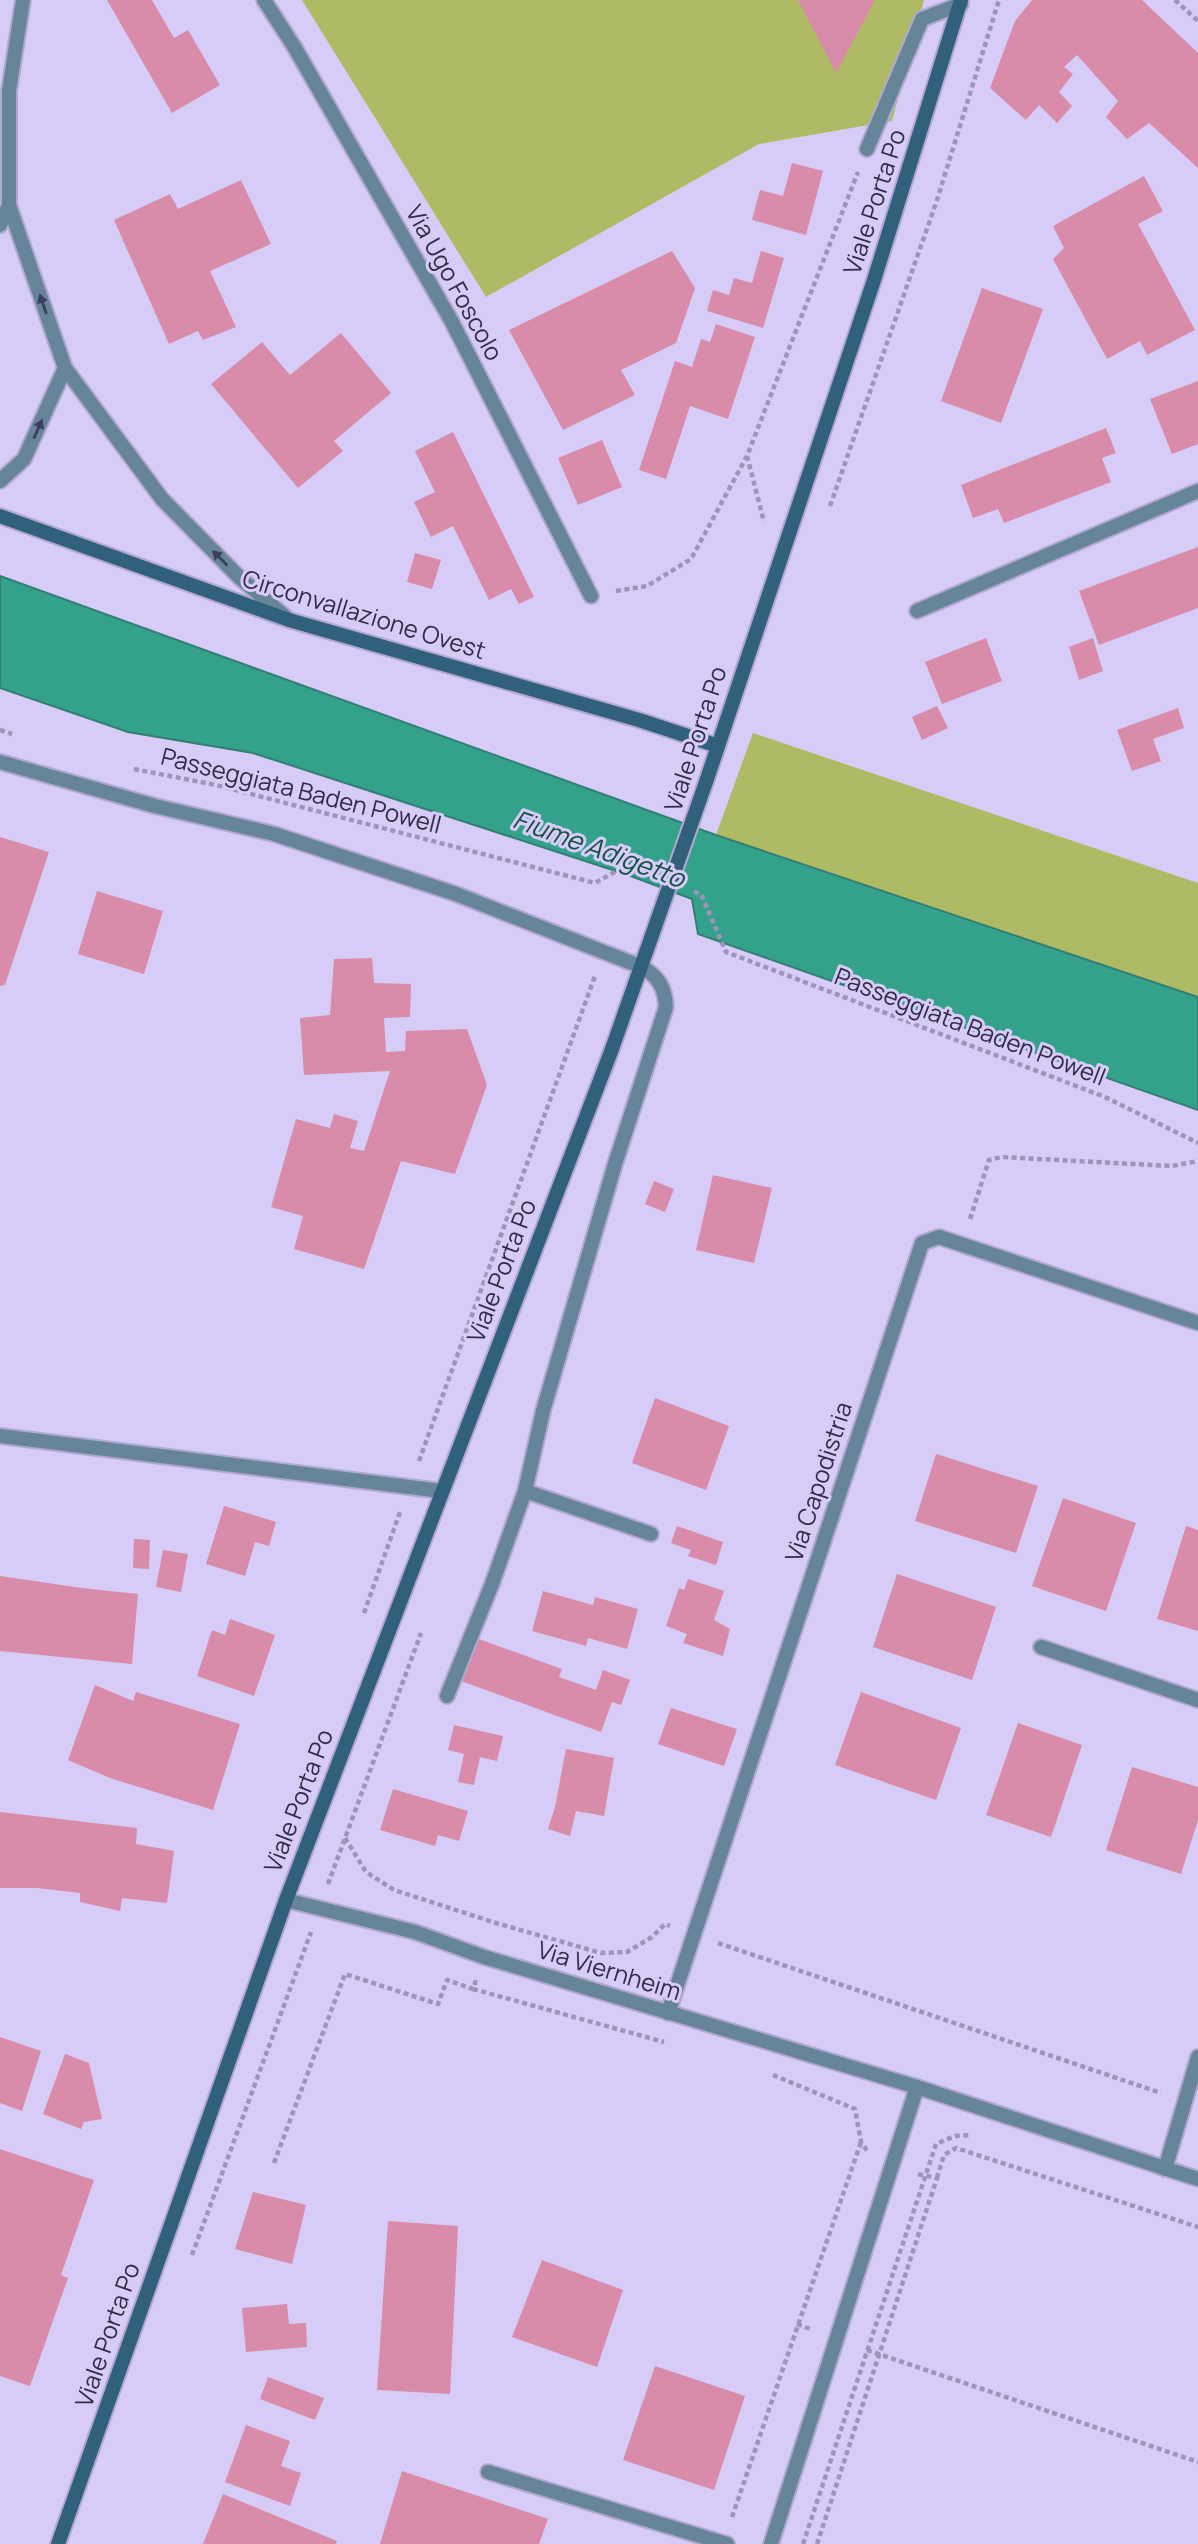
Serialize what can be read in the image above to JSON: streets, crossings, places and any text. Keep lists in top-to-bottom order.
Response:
{
  "streets": {
    "main road": ["Viale Porta Po", "Circonvallazione Ovest"],
    "street": ["Via Ugo Foscolo", "Via Capodistria", "Via Viernheim"],
    "path": ["Passeggiata Baden Powell"]
  },
  "crossings": [
    ["Viale Porta Po", "Circonvallazione Ovest"],
    ["Viale Porta Po", "Via Viernheim"],
    ["Via Capodistria", "Via Viernheim"]
  ],
  "water": ["Fiume Adigetto"]
}
